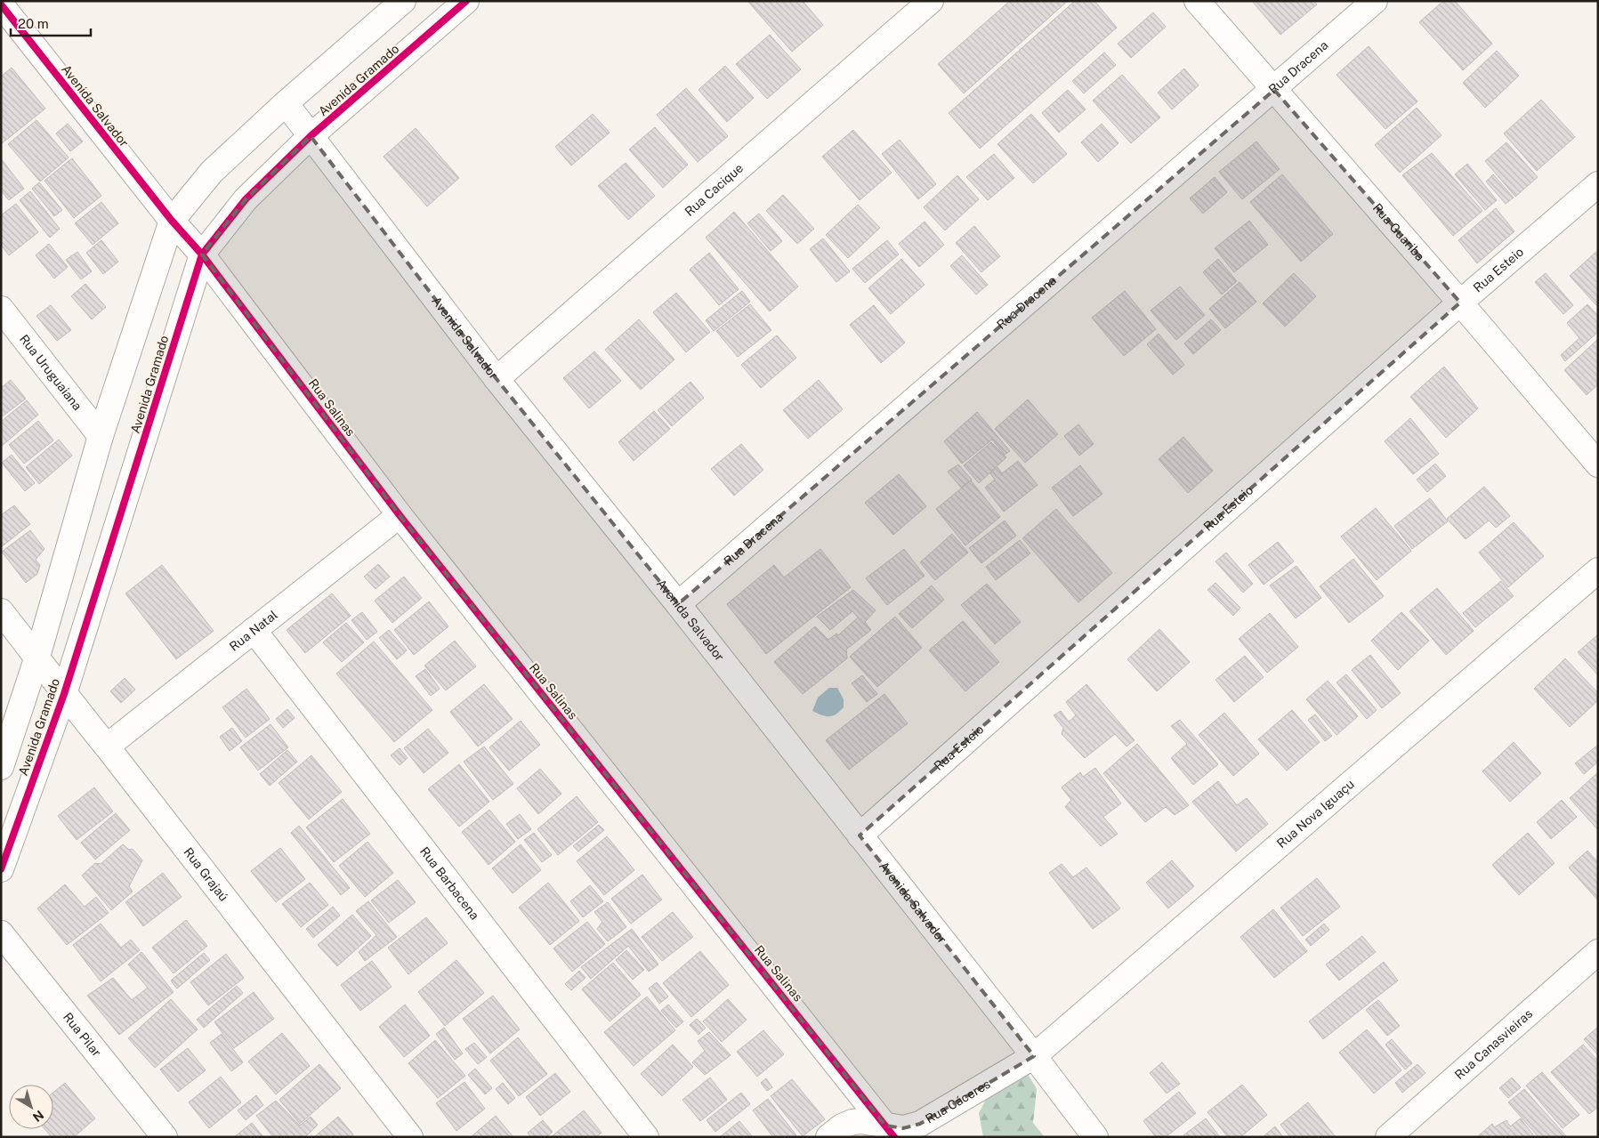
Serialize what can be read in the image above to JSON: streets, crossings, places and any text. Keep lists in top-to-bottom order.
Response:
{
  "streets": {
    "street": [
      "Rua Dracena",
      "Avenida Gramado",
      "Avenida Salvador",
      "Rua Cacique",
      "Rua Guariba",
      "Rua Esteio",
      "Rua Uruguaiana",
      "Rua Salinas",
      "Rua Natal",
      "Rua Nova Iguaçu",
      "Rua Grajaú",
      "Rua Barbacena",
      "Rua Pilar",
      "Rua Canasvieiras",
      "Rua Cáceres"
    ]
  },
  "crossings": [
    ["Rua Dracena", "Avenida Salvador"],
    ["Rua Dracena", "Rua Guariba"],
    ["Avenida Gramado", "Avenida Salvador"],
    ["Avenida Gramado", "Rua Uruguaiana"],
    ["Avenida Gramado", "Rua Salinas"],
    ["Avenida Gramado", "Rua Grajaú"],
    ["Avenida Salvador", "Rua Cacique"],
    ["Avenida Salvador", "Rua Esteio"],
    ["Avenida Salvador", "Rua Salinas"],
    ["Avenida Salvador", "Rua Nova Iguaçu"],
    ["Avenida Salvador", "Rua Cáceres"],
    ["Rua Guariba", "Rua Esteio"],
    ["Rua Salinas", "Rua Natal"],
    ["Rua Salinas", "Rua Cáceres"],
    ["Rua Natal", "Rua Grajaú"],
    ["Rua Natal", "Rua Barbacena"],
    ["Rua Nova Iguaçu", "Rua Cáceres"]
  ],
  "scale_bar": "20 m",
  "north": "bottom right"
}
